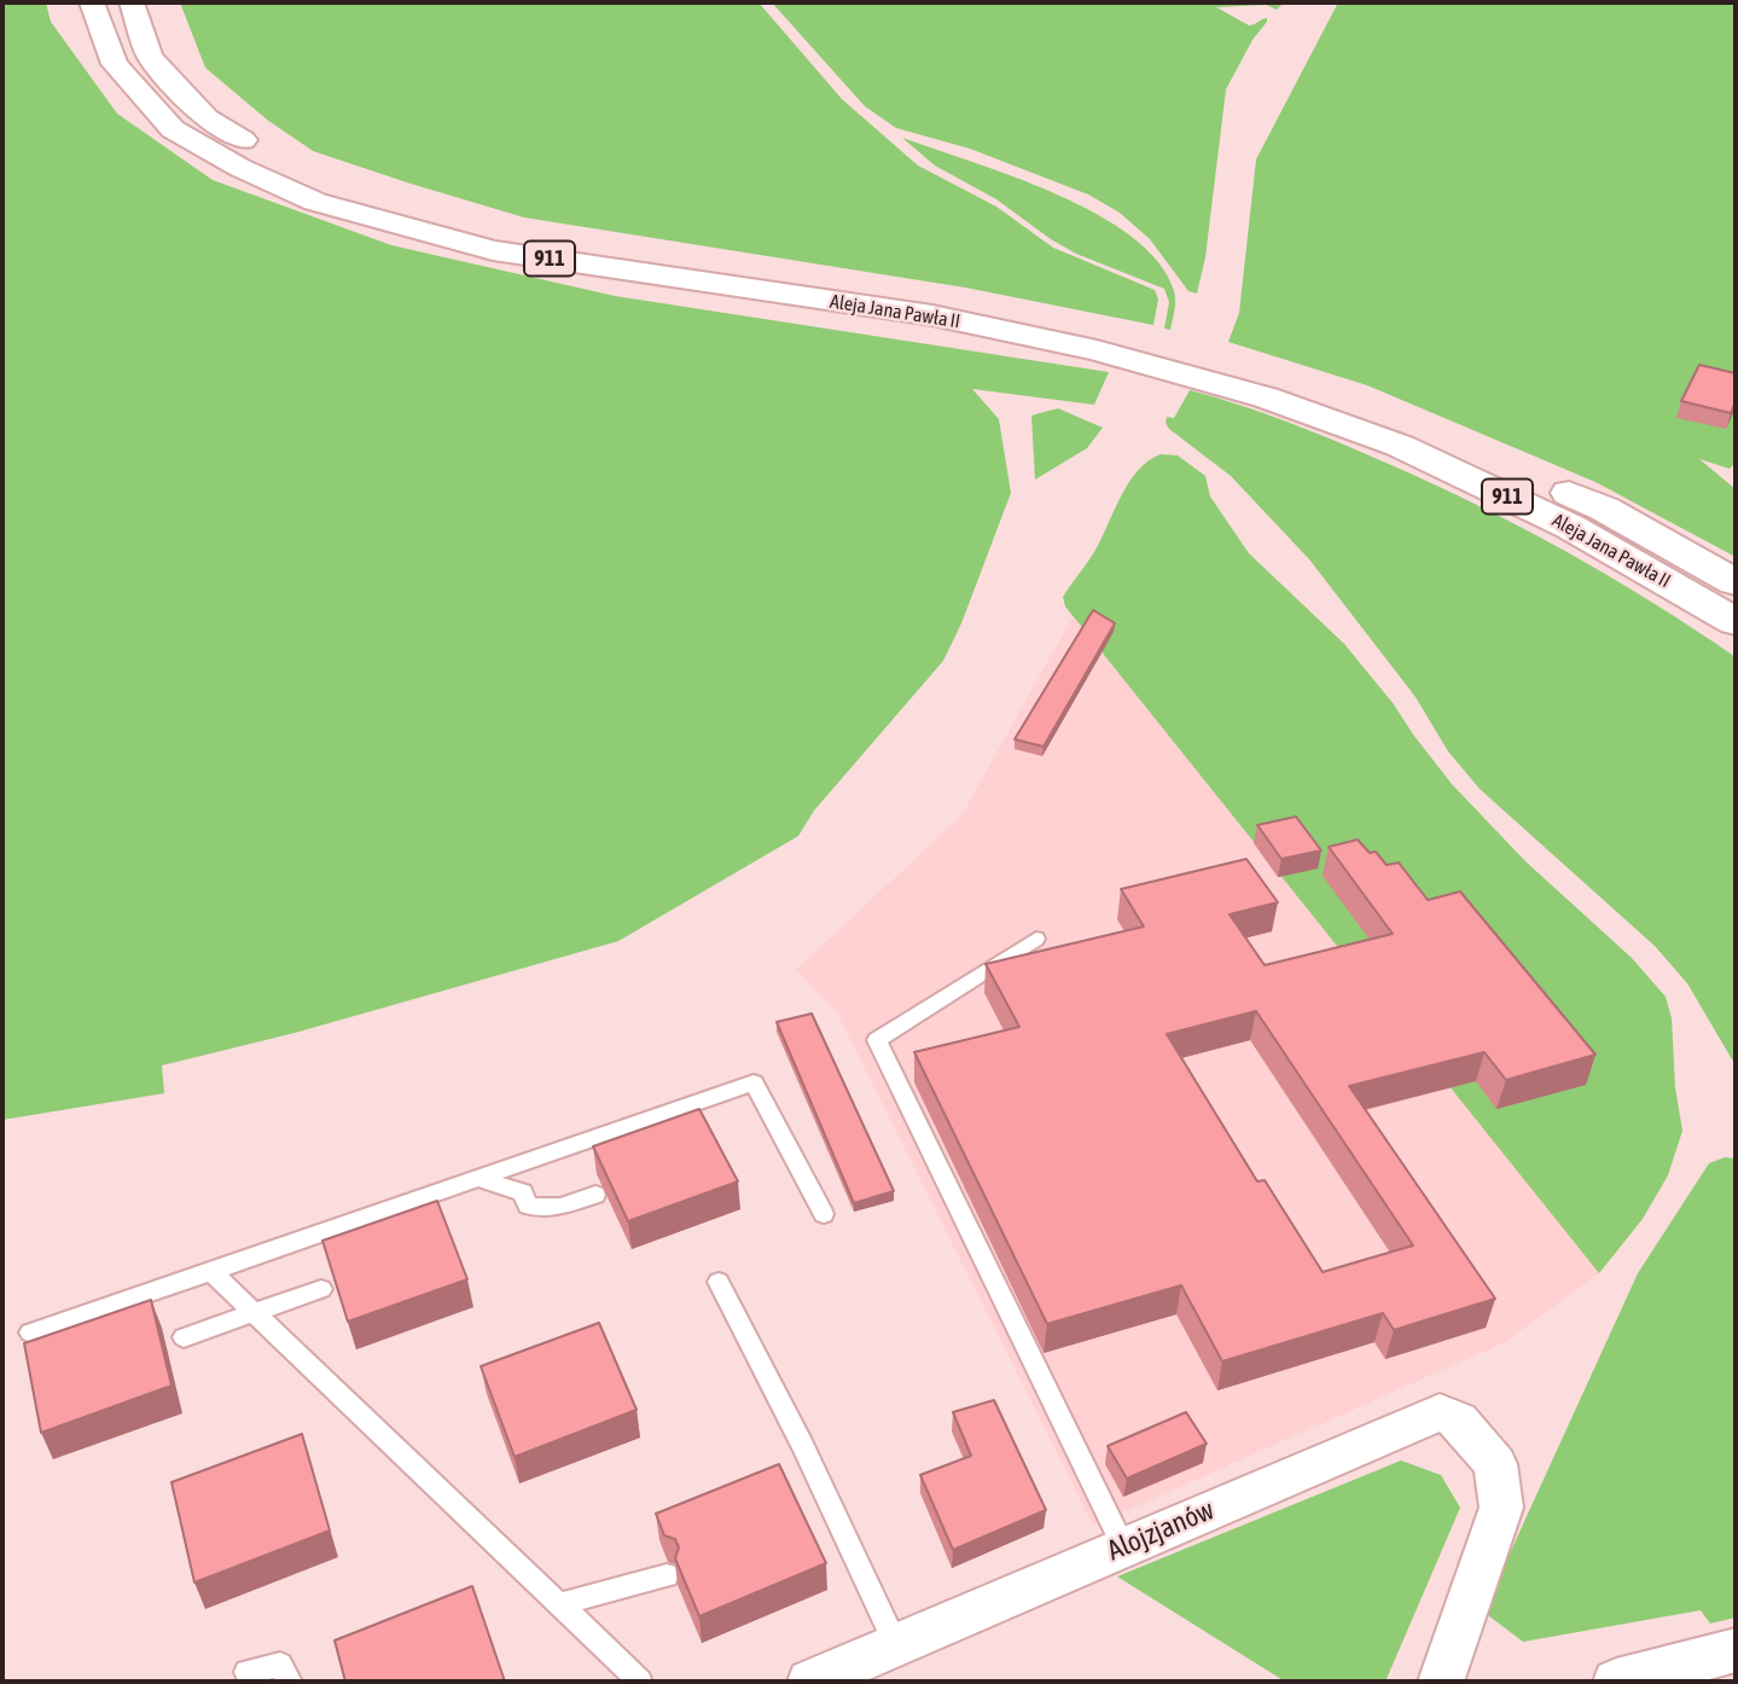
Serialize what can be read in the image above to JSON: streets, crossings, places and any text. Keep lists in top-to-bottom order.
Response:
{
  "streets": {
    "main road": ["911", "Aleja Jana Pawła II"],
    "street": ["Alojzjanów"]
  }
}
